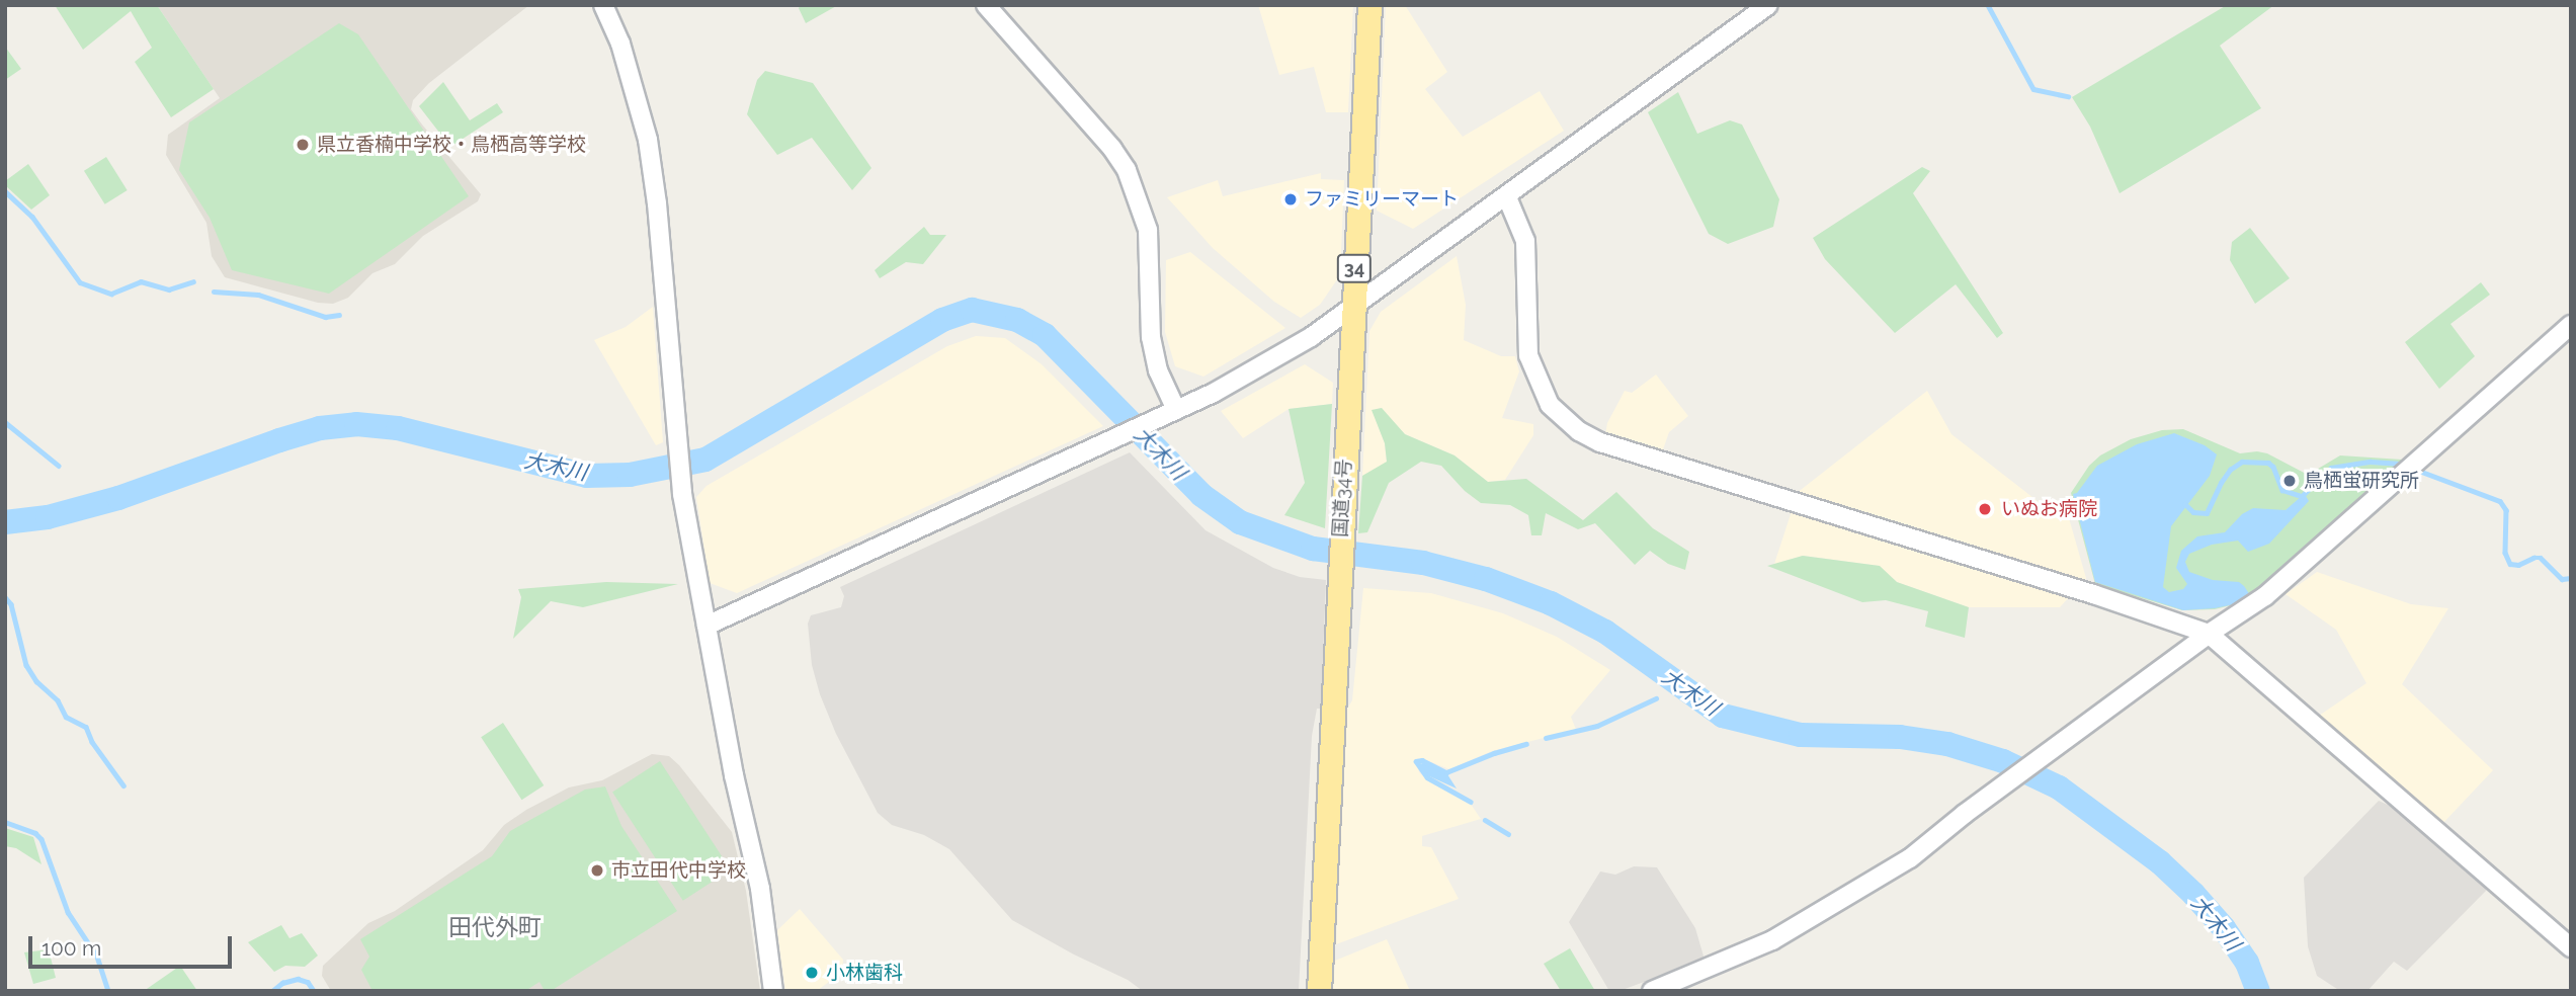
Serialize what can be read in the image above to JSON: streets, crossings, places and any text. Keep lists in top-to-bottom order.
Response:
{
  "streets": {
    "highway": ["34", "国道34号"]
  },
  "districts": ["田代外町"],
  "water": ["大木川"],
  "places": [
    "県立香楠中学校・鳥栖高等学校",
    "ファミリーマート",
    "鳥栖蛍研究所",
    "いぬお病院",
    "市立田代中学校",
    "小林歯科"
  ],
  "scale_bar": "100 m"
}
